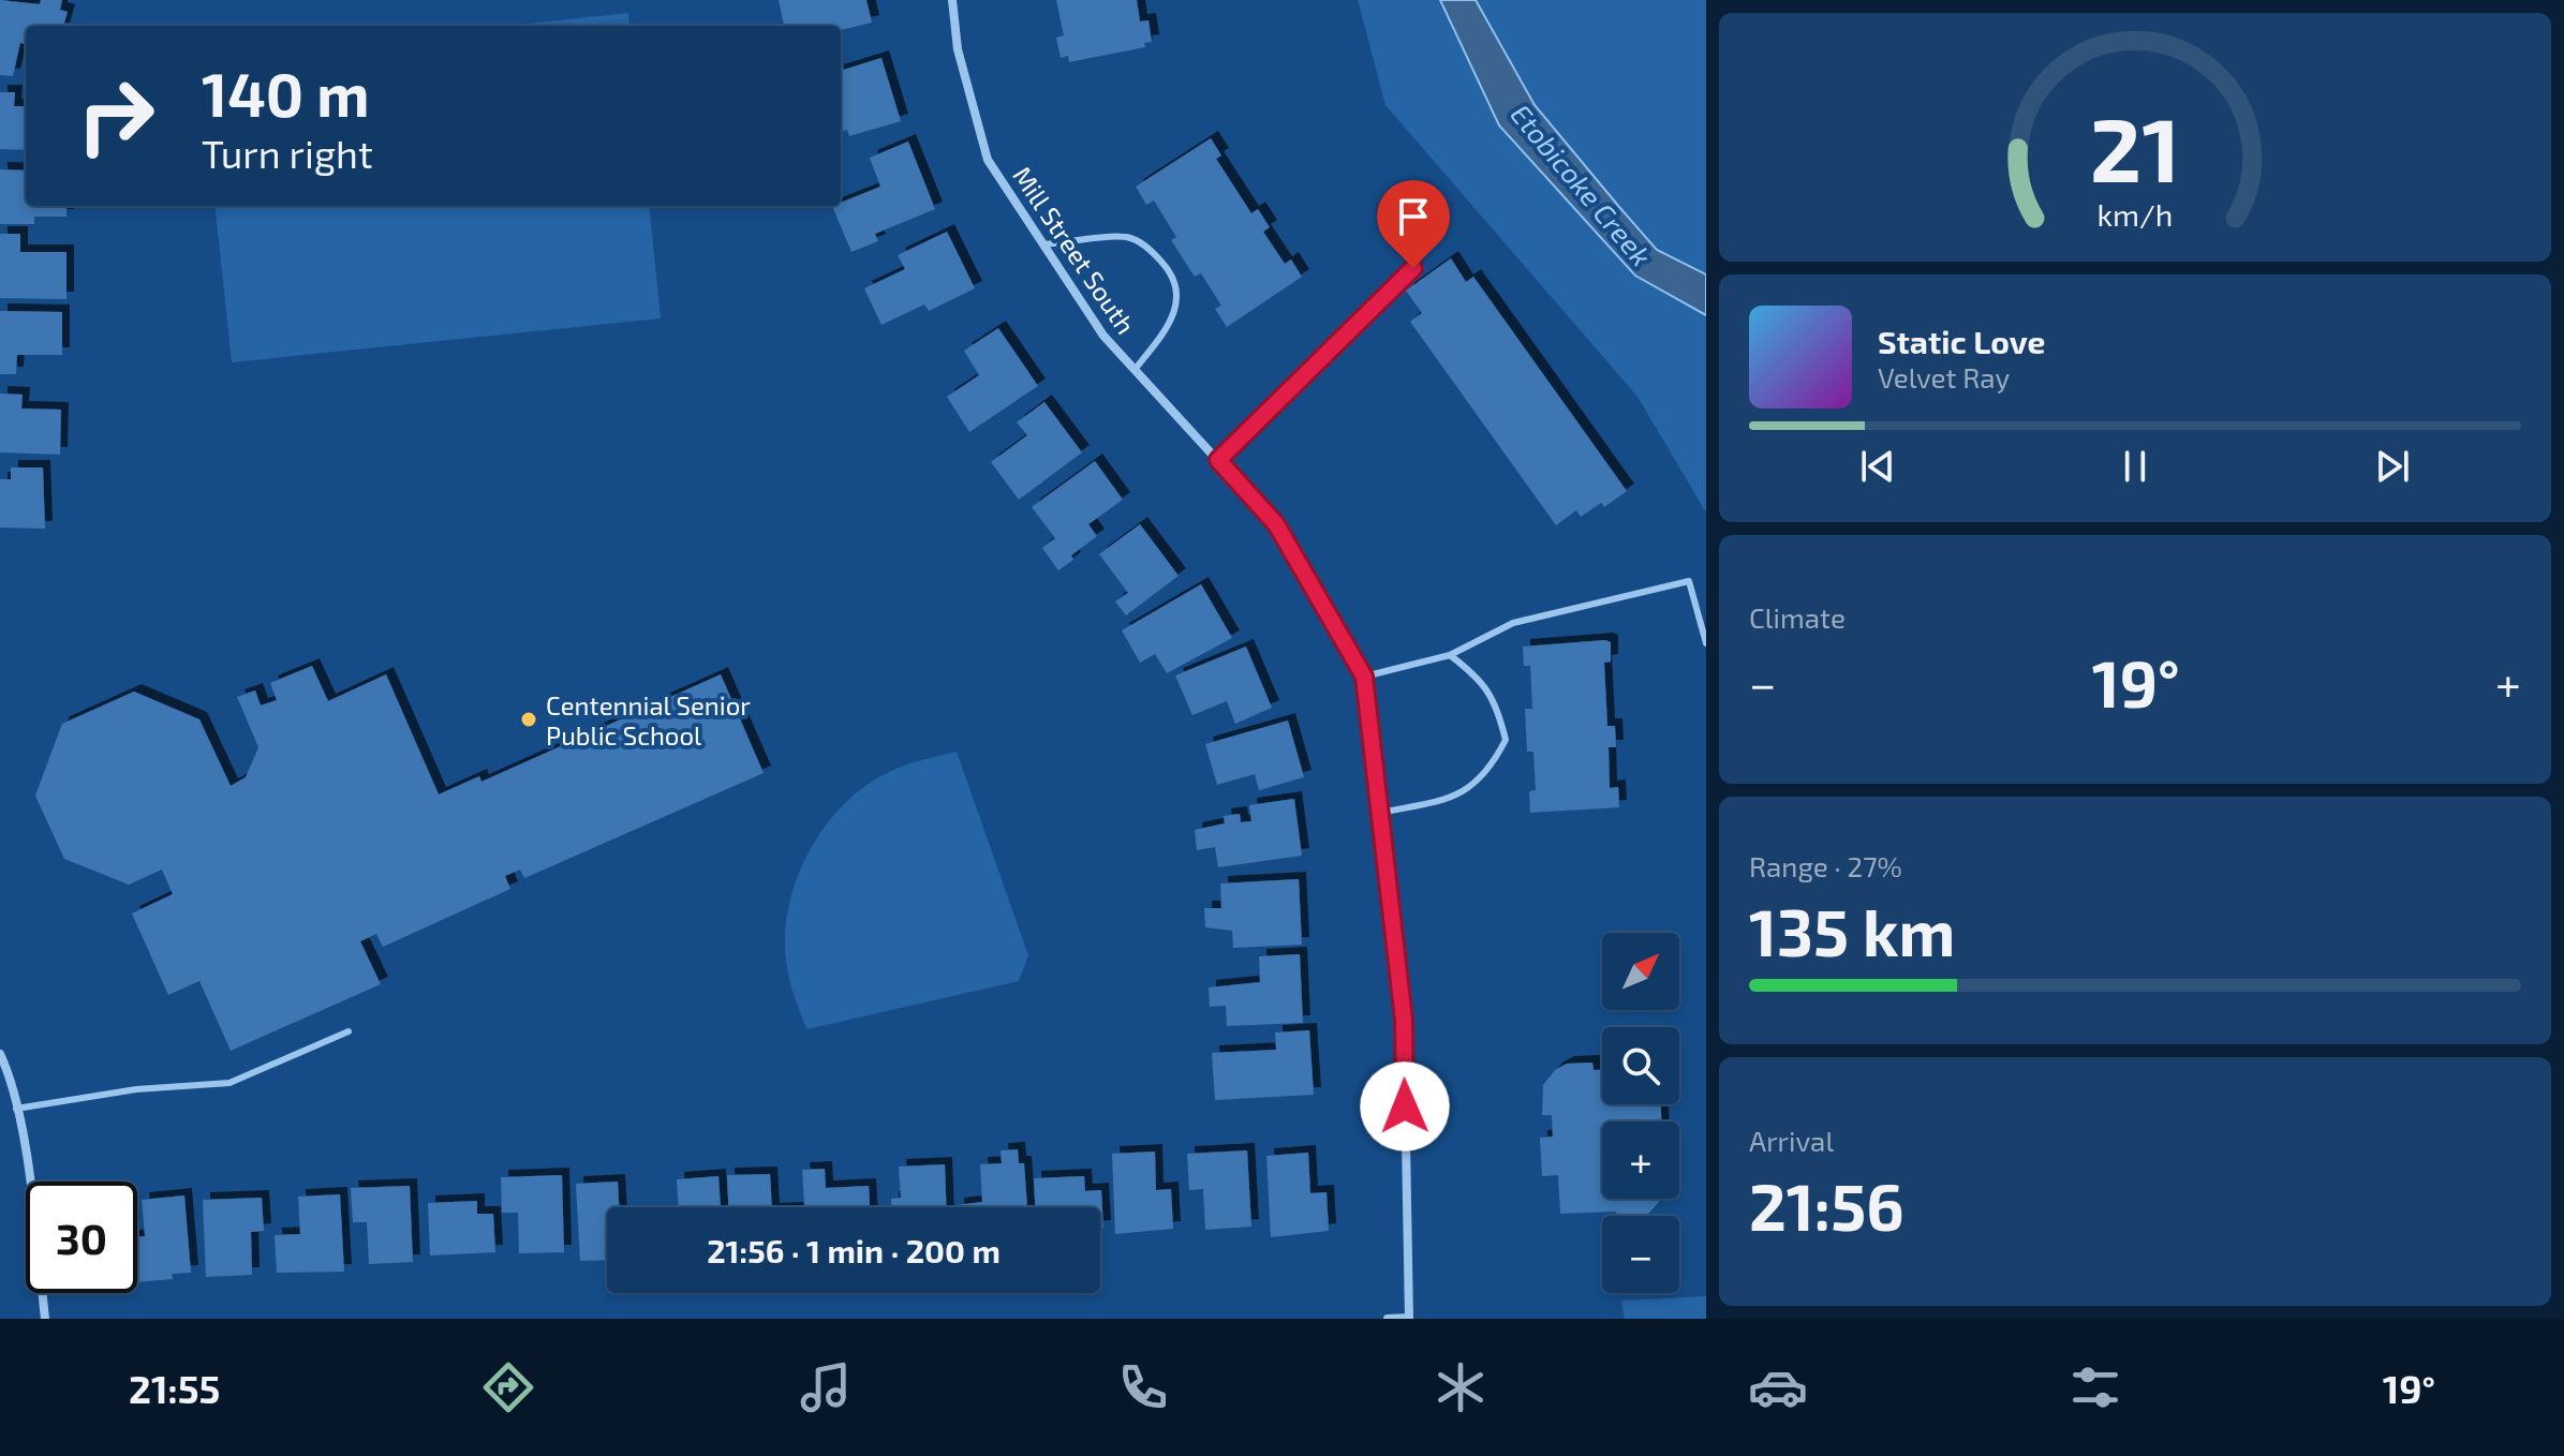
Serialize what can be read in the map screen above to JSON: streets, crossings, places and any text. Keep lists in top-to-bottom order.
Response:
{
  "streets": {
    "street": ["Mill Street South"]
  },
  "water": ["Etobicoke Creek"],
  "places": ["Centennial Senior Public School"],
  "north": "top right",
  "page": {
    "turn": ["140 m", "Turn right"],
    "song": ["Static Love", "Velvet Ray"],
    "tile": [
      "Climate",
      ["Range · 27%", "135 km"],
      ["Arrival", "21:56"]
    ],
    "heat": ["−", "19°", "+"],
    "map_buttons": ["+", "−"],
    "limit": "30",
    "trip": "21:56 · 1 min · 200 m",
    "tabs": ["21:55", "19°"],
    "gauge": ["21", "km/h"]
  }
}
